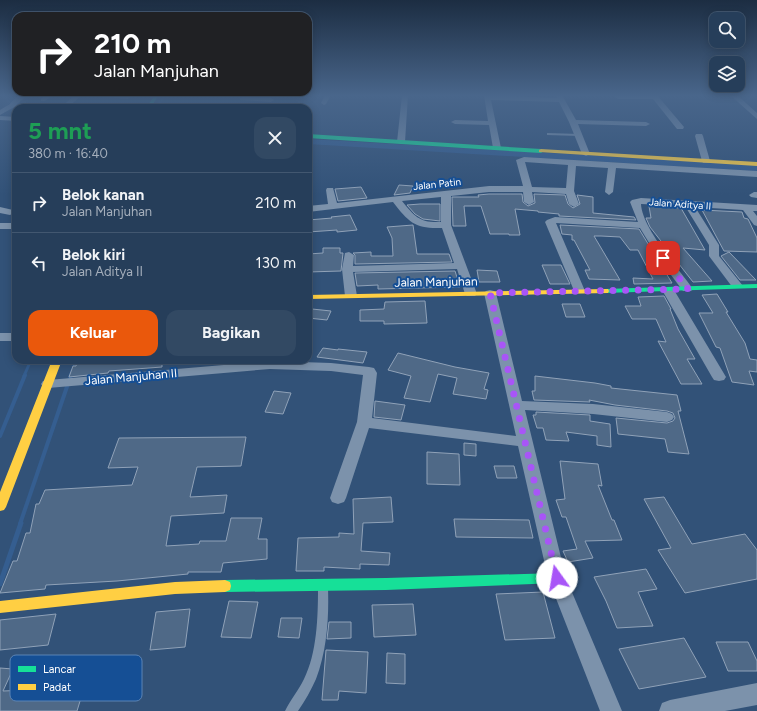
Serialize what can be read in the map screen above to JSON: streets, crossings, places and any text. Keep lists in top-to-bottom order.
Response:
{
  "streets": {
    "main road": ["Jalan Manjuhan"],
    "street": ["Jalan Patin", "Jalan Aditya II", "Jalan Manjuhan II"]
  },
  "crossings": [
    ["Jalan Aditya II", "Jalan Manjuhan"]
  ],
  "legend": ["Lancar", "Padat"],
  "page": {
    "turn": ["210 m", "Jalan Manjuhan"],
    "heading": ["5 mnt", "380 m · 16:40"],
    "list": [
      {
        "name": "Belok kanan",
        "note": "Jalan Manjuhan",
        "value": "210 m"
      },
      {
        "name": "Belok kiri",
        "note": "Jalan Aditya II",
        "value": "130 m"
      }
    ],
    "buttons": ["Keluar", "Bagikan"]
  }
}
